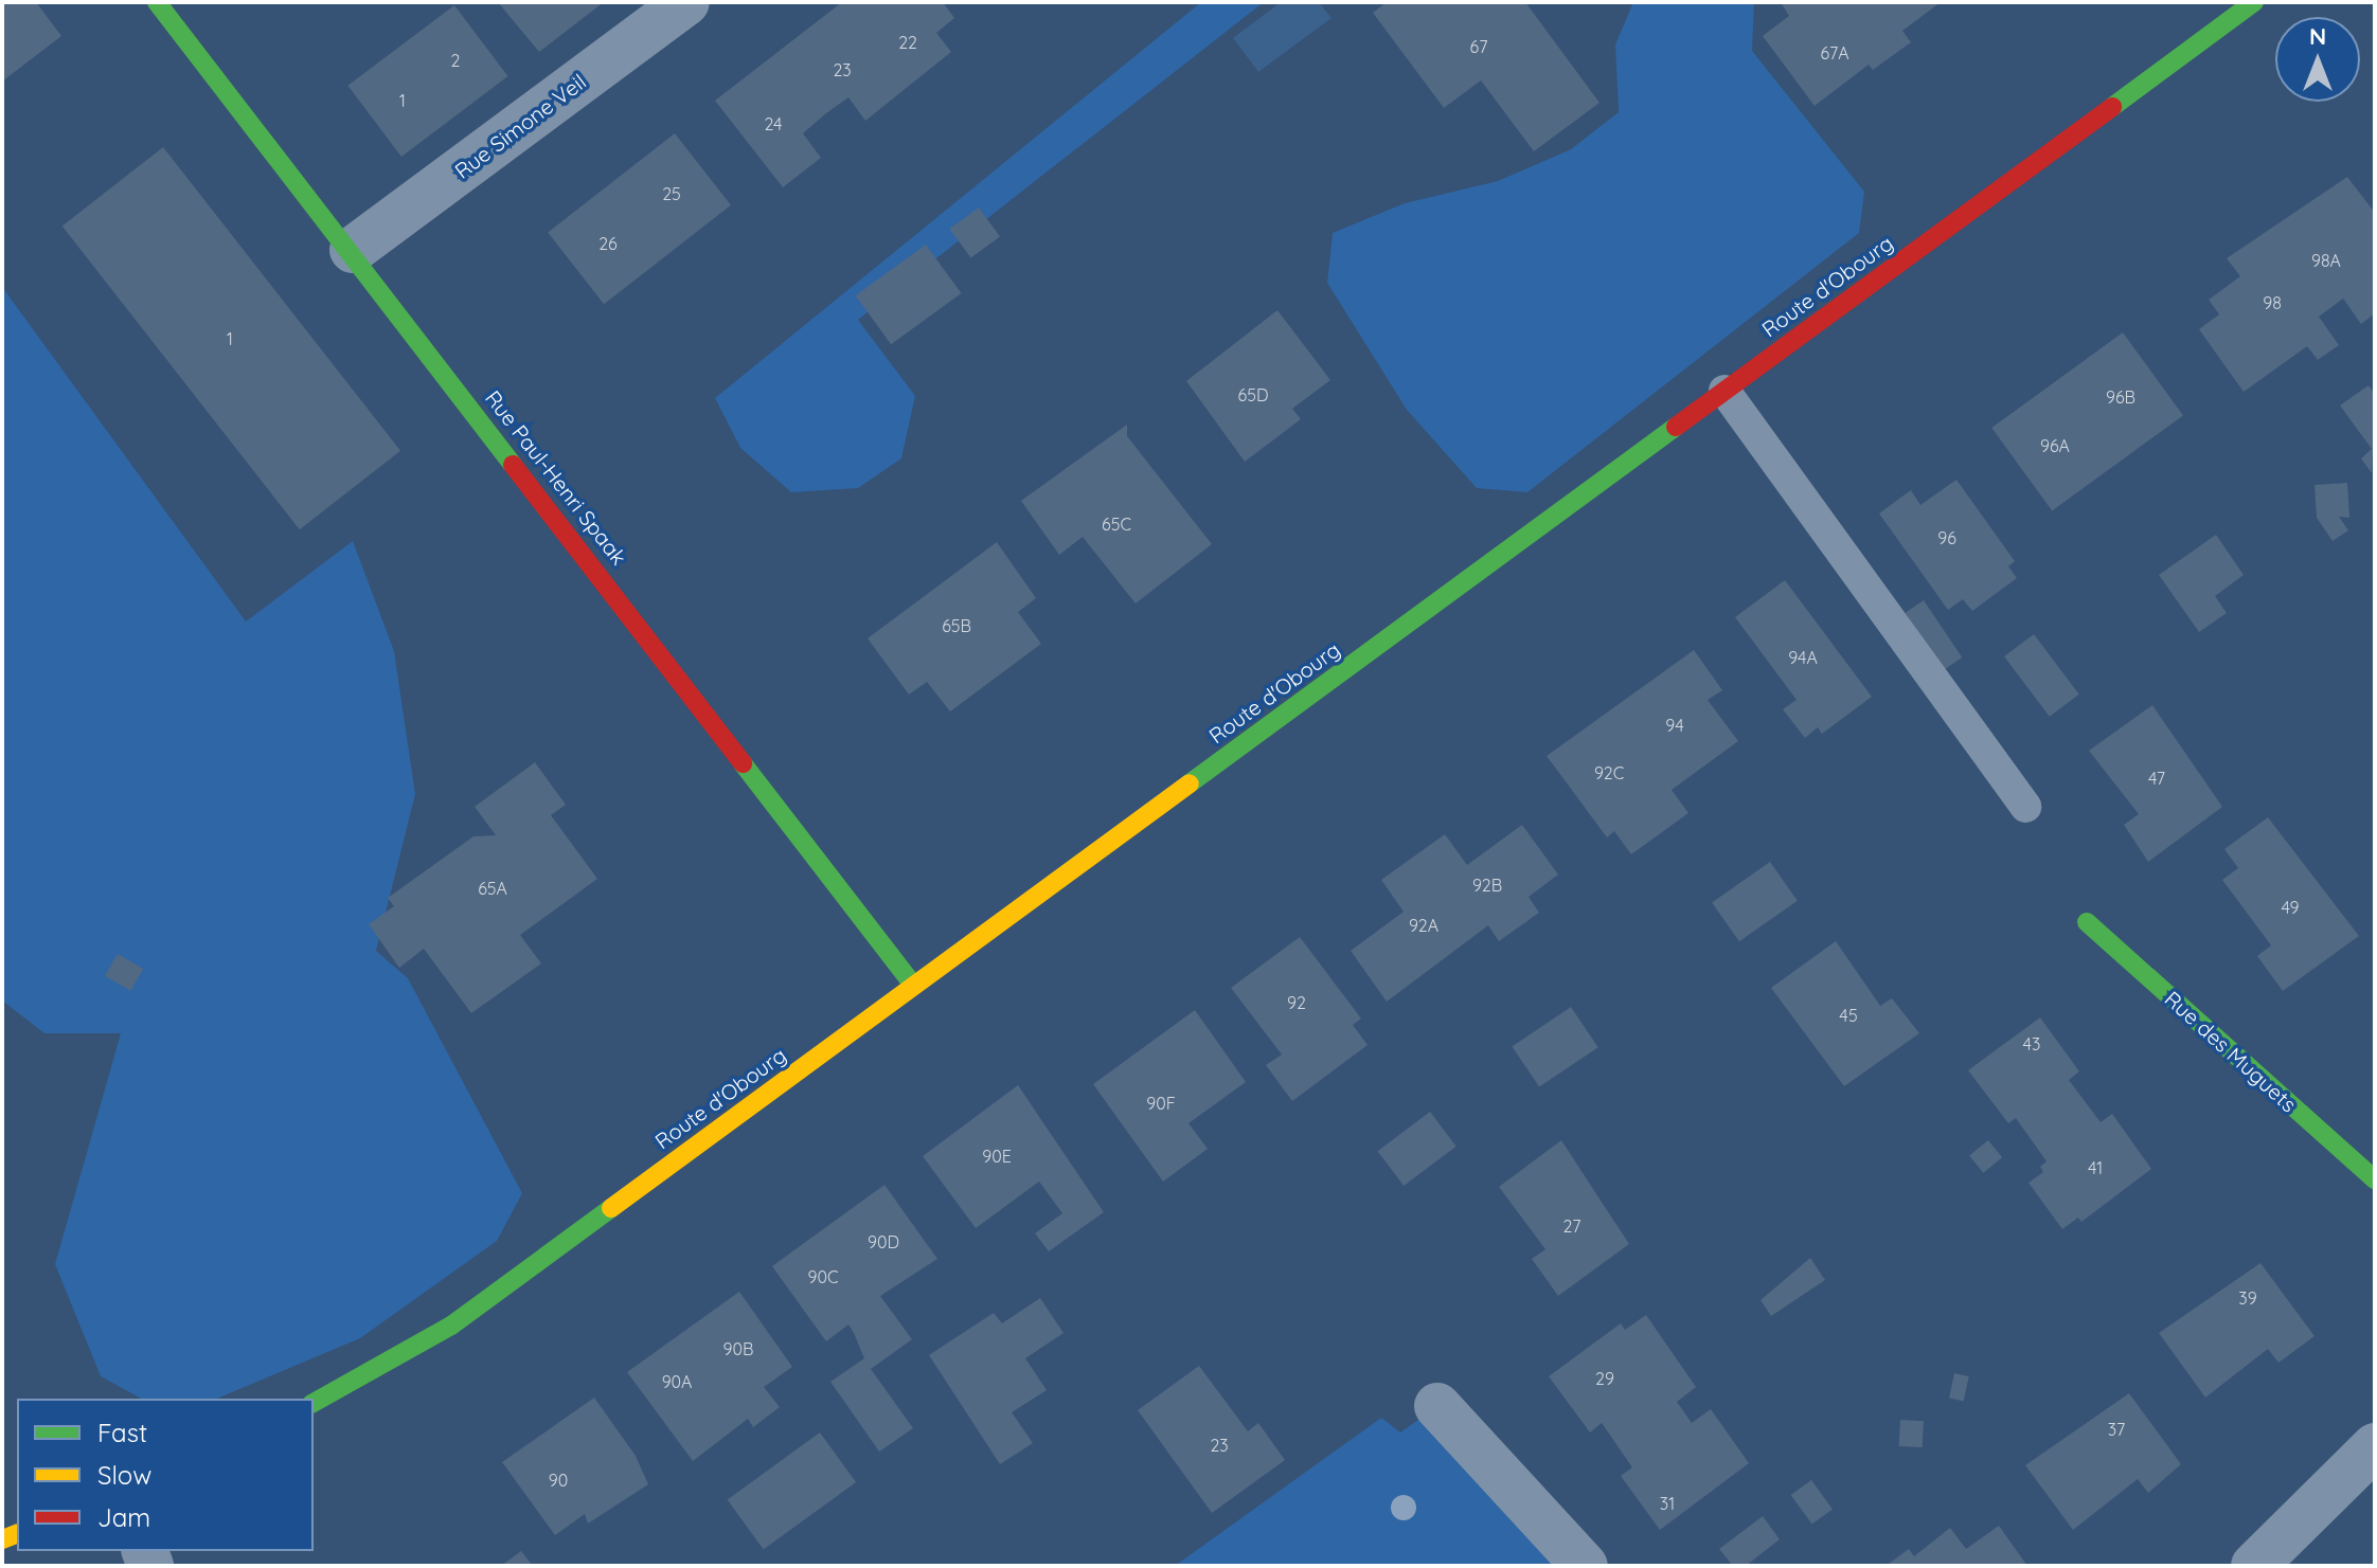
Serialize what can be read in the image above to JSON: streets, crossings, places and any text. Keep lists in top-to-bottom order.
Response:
{
  "streets": {
    "main road": ["Route d'Obourg", "Rue Paul-Henri Spaak", "Rue des Muguets"],
    "street": ["Rue Simone Veil"]
  },
  "crossings": [
    ["Rue Simone Veil", "Rue Paul-Henri Spaak"],
    ["Route d'Obourg", "Rue Paul-Henri Spaak"]
  ],
  "house_numbers": [
    "22",
    "67",
    "67A",
    "2",
    "23",
    "1",
    "24",
    "25",
    "26",
    "98A",
    "98",
    "1",
    "65D",
    "96B",
    "96A",
    "65C",
    "96",
    "65B",
    "94A",
    "94",
    "92C",
    "47",
    "92B",
    "65A",
    "49",
    "92A",
    "92",
    "45",
    "43",
    "90F",
    "90E",
    "41",
    "27",
    "90D",
    "90C",
    "39",
    "90B",
    "29",
    "90A",
    "37",
    "23",
    "90",
    "31"
  ],
  "legend": ["Fast", "Slow", "Jam"],
  "north": "top"
}
